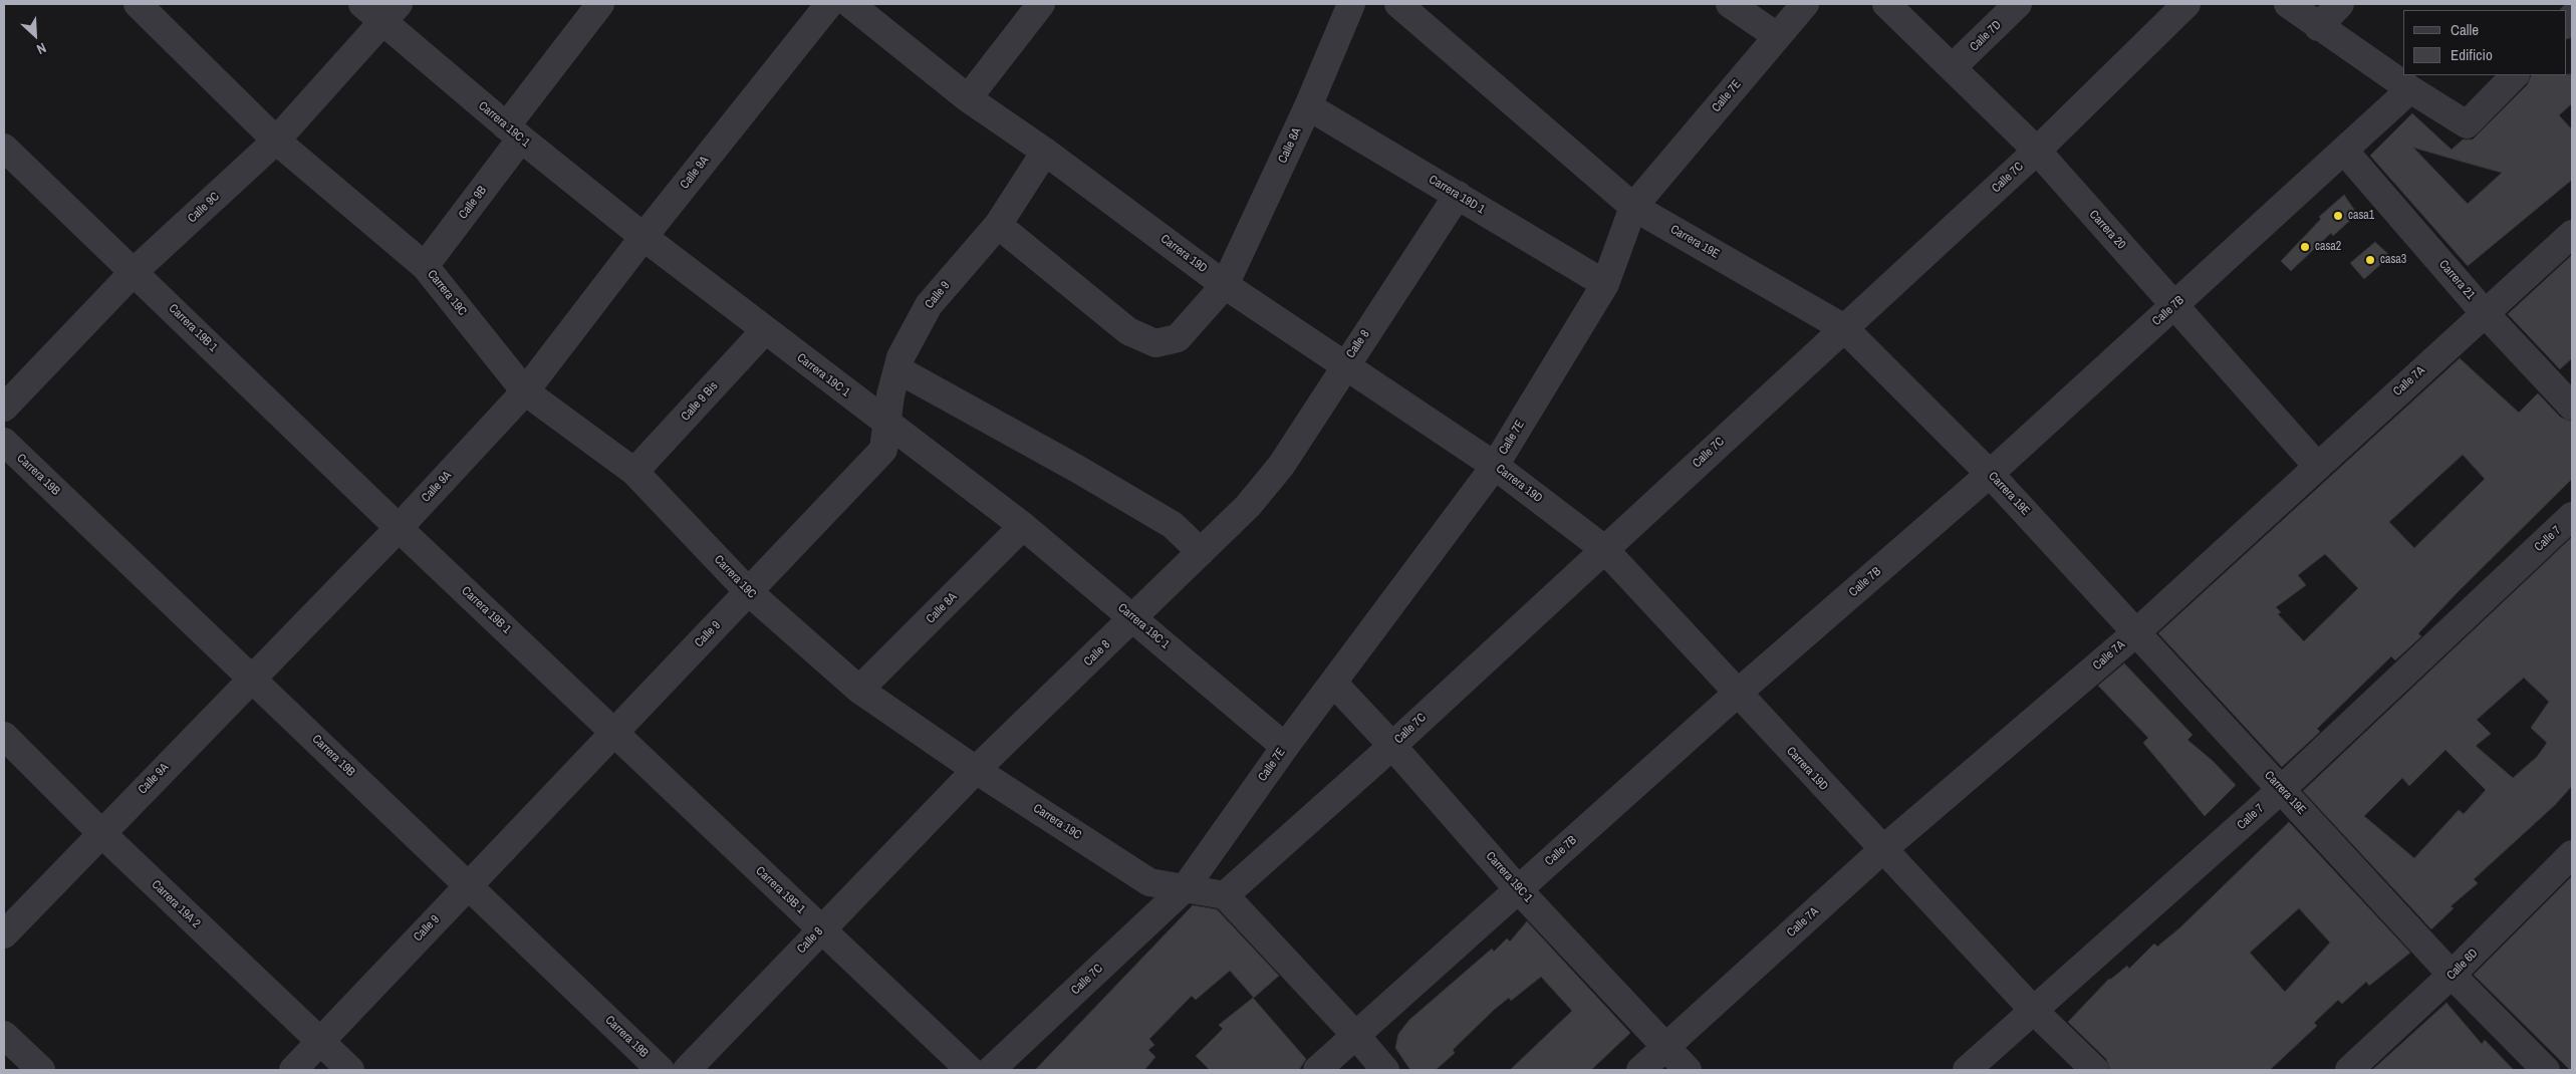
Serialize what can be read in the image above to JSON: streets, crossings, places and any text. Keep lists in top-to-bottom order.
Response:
{
  "streets": {
    "street": [
      "Calle 7D",
      "Calle 7E",
      "Carrera 19C 1",
      "Calle 8A",
      "Calle 9A",
      "Calle 7C",
      "Carrera 19D 1",
      "Calle 9B",
      "Calle 9C",
      "Carrera 20",
      "Carrera 19E",
      "Carrera 19D",
      "Carrera 21",
      "Carrera 19C",
      "Calle 9",
      "Calle 7B",
      "Carrera 19B 1",
      "Calle 8",
      "Calle 7A",
      "Calle 9 Bis",
      "Carrera 19B",
      "Calle 7",
      "Carrera 19A 2",
      "Calle 6D"
    ]
  },
  "crossings": [
    ["Calle 7D", "Carrera 20"],
    ["Calle 7E", "Carrera 19C 1"],
    ["Calle 7E", "Calle 7C"],
    ["Calle 7E", "Carrera 19D 1"],
    ["Calle 7E", "Carrera 19E"],
    ["Calle 7E", "Carrera 19D"],
    ["Calle 7E", "Carrera 19C"],
    ["Carrera 19C 1", "Calle 8A"],
    ["Carrera 19C 1", "Calle 9A"],
    ["Carrera 19C 1", "Calle 7C"],
    ["Carrera 19C 1", "Calle 9B"],
    ["Carrera 19C 1", "Calle 9C"],
    ["Carrera 19C 1", "Calle 9"],
    ["Carrera 19C 1", "Calle 7B"],
    ["Carrera 19C 1", "Calle 8"],
    ["Carrera 19C 1", "Calle 7A"],
    ["Carrera 19C 1", "Calle 9 Bis"],
    ["Calle 8A", "Carrera 19D 1"],
    ["Calle 8A", "Carrera 19D"],
    ["Calle 8A", "Carrera 19C"],
    ["Calle 8A", "Calle 9"],
    ["Calle 9A", "Carrera 19C"],
    ["Calle 9A", "Carrera 19B 1"],
    ["Calle 9A", "Carrera 19B"],
    ["Calle 9A", "Carrera 19A 2"],
    ["Calle 7C", "Carrera 20"],
    ["Calle 7C", "Carrera 19E"],
    ["Calle 7C", "Carrera 19D"],
    ["Calle 7C", "Carrera 19C"],
    ["Carrera 19D 1", "Calle 8"],
    ["Calle 9B", "Carrera 19C"],
    ["Calle 9C", "Carrera 19C"],
    ["Calle 9C", "Carrera 19B 1"],
    ["Carrera 20", "Calle 7B"],
    ["Carrera 20", "Calle 7A"],
    ["Carrera 19E", "Calle 7B"],
    ["Carrera 19E", "Calle 7A"],
    ["Carrera 19E", "Calle 7"],
    ["Carrera 19E", "Calle 6D"],
    ["Carrera 19D", "Calle 9"],
    ["Carrera 19D", "Calle 7B"],
    ["Carrera 19D", "Calle 8"],
    ["Carrera 19D", "Calle 7A"],
    ["Carrera 19D", "Calle 7"],
    ["Carrera 21", "Calle 7B"],
    ["Carrera 21", "Calle 7A"],
    ["Carrera 19C", "Calle 9"],
    ["Carrera 19C", "Calle 8"],
    ["Carrera 19C", "Calle 9 Bis"],
    ["Calle 9", "Carrera 19B 1"],
    ["Calle 9", "Carrera 19B"],
    ["Calle 9", "Carrera 19A 2"],
    ["Carrera 19B 1", "Calle 8"]
  ],
  "places": ["casa1", "casa2", "casa3"],
  "legend": ["Calle", "Edificio"],
  "north": "bottom right"
}
